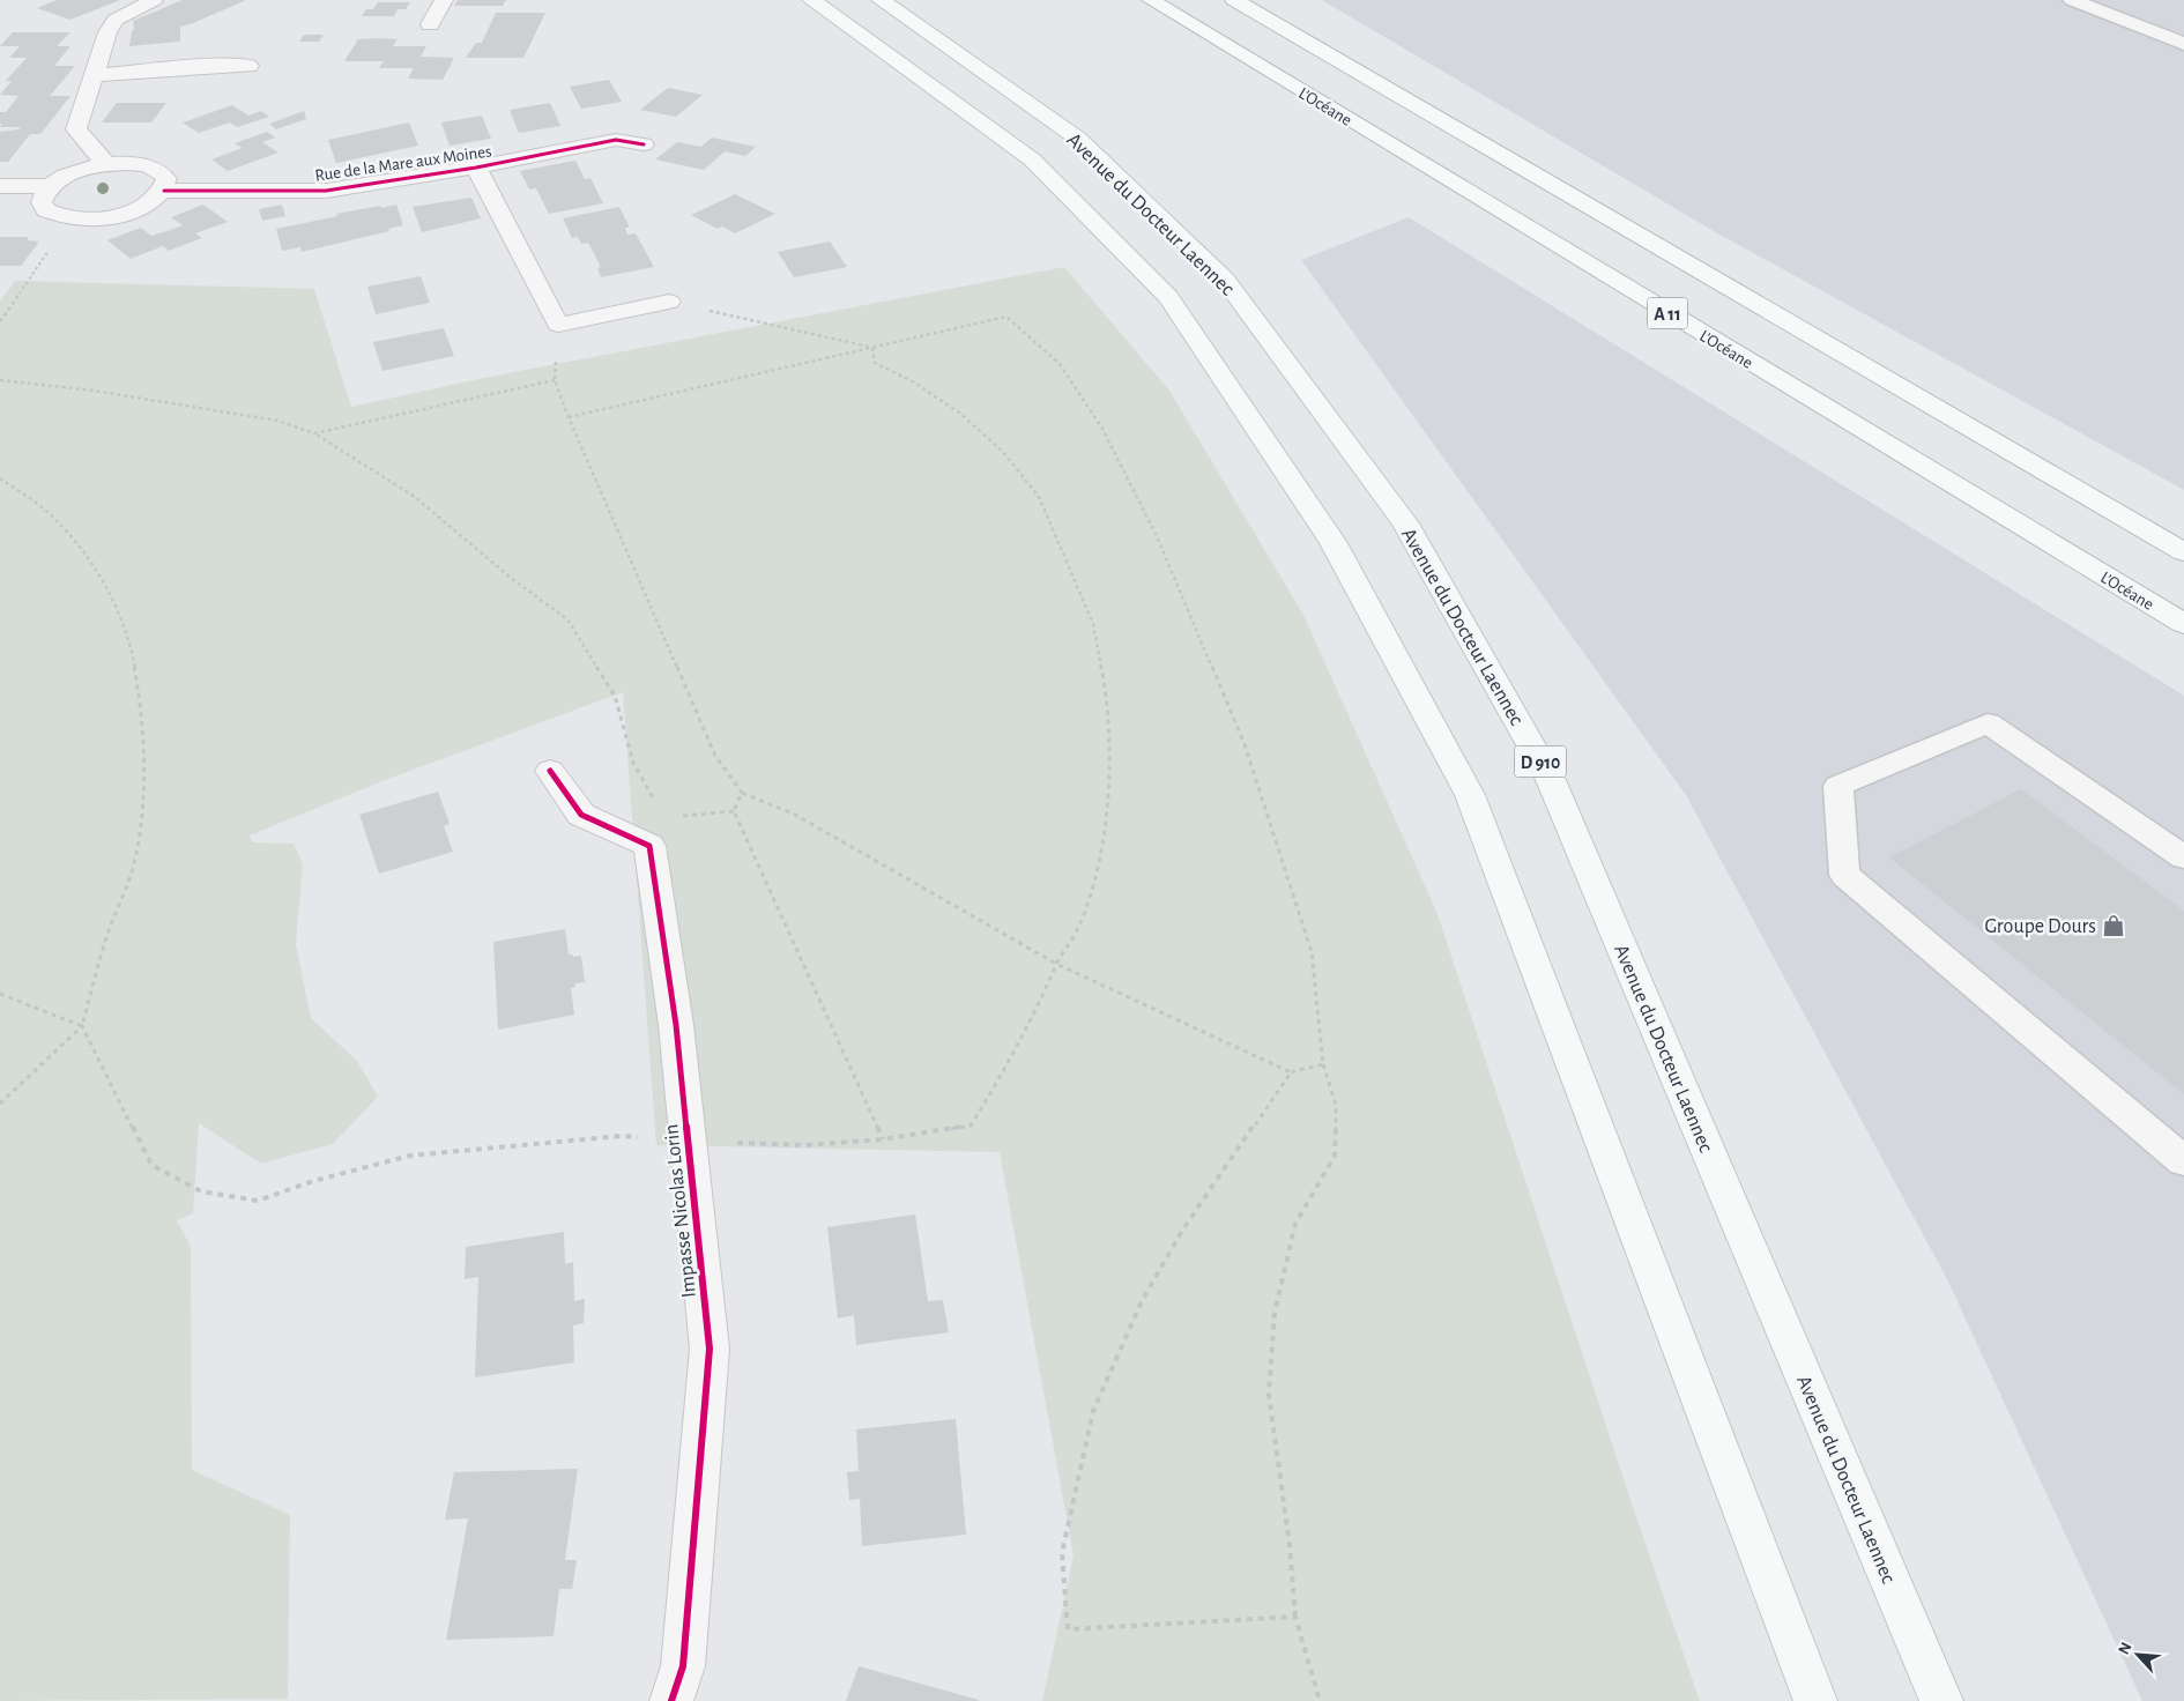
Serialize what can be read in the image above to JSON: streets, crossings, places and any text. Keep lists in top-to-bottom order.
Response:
{
  "streets": {
    "main road": [
      "L’Océane",
      "Avenue du Docteur Laennec",
      "A 11",
      "D 910"
    ],
    "street": ["Rue de la Mare aux Moines", "Impasse Nicolas Lorin"]
  },
  "places": {
    "shop": ["Groupe Dours"]
  },
  "north": "top left"
}
